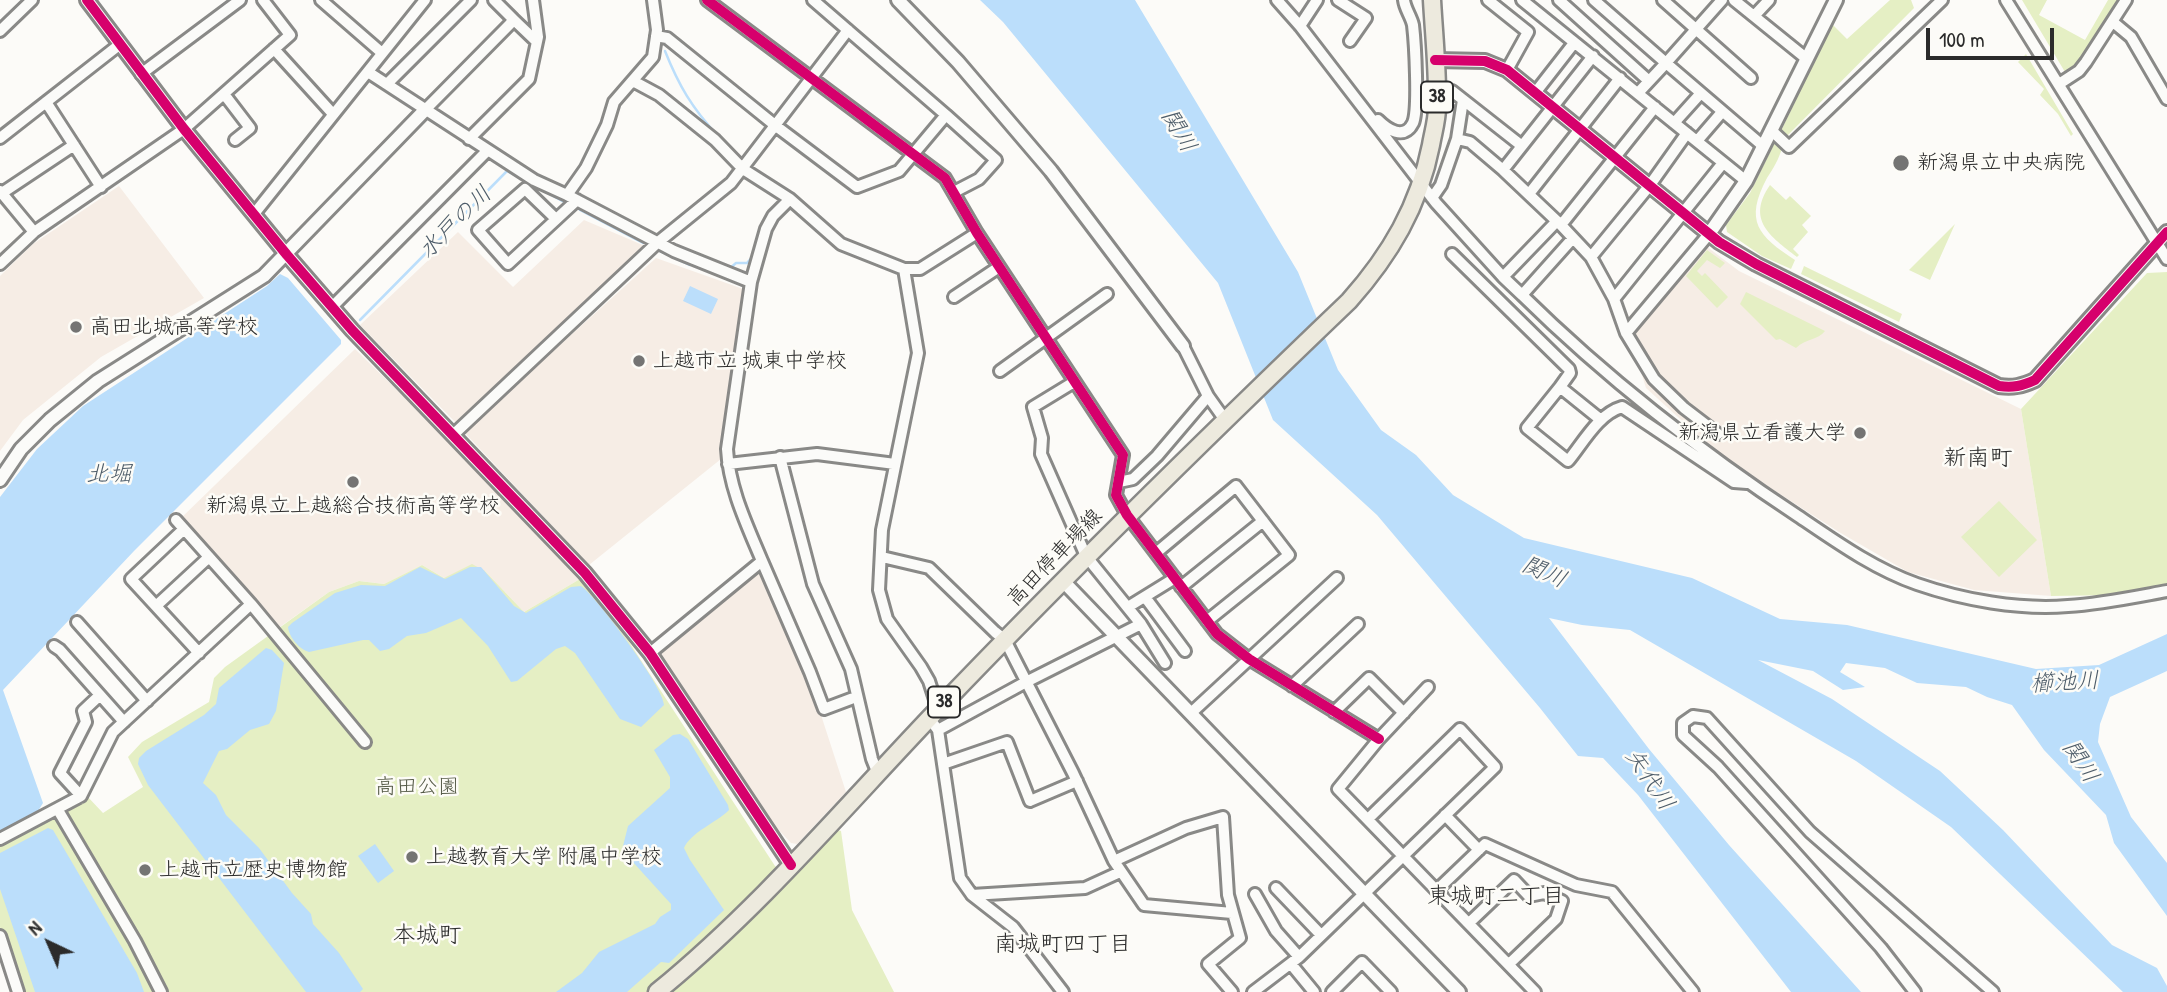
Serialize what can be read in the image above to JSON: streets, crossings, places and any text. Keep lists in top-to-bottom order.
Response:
{
  "streets": {
    "main road": ["38", "高田停車場線"]
  },
  "districts": [
    "新南町",
    "東城町二丁目",
    "本城町",
    "南城町四丁目"
  ],
  "water": [
    "関川",
    "水戸の川",
    "北堀",
    "櫛池川",
    "矢代川"
  ],
  "parks": ["高田公園"],
  "places": [
    "新潟県立中央病院",
    "高田北城高等学校",
    "上越市立 城東中学校",
    "新潟県立看護大学",
    "新潟県立上越総合技術高等学校",
    "上越教育大学 附属中学校",
    "上越市立歴史博物館"
  ],
  "scale_bar": "100 m",
  "north": "top left"
}
